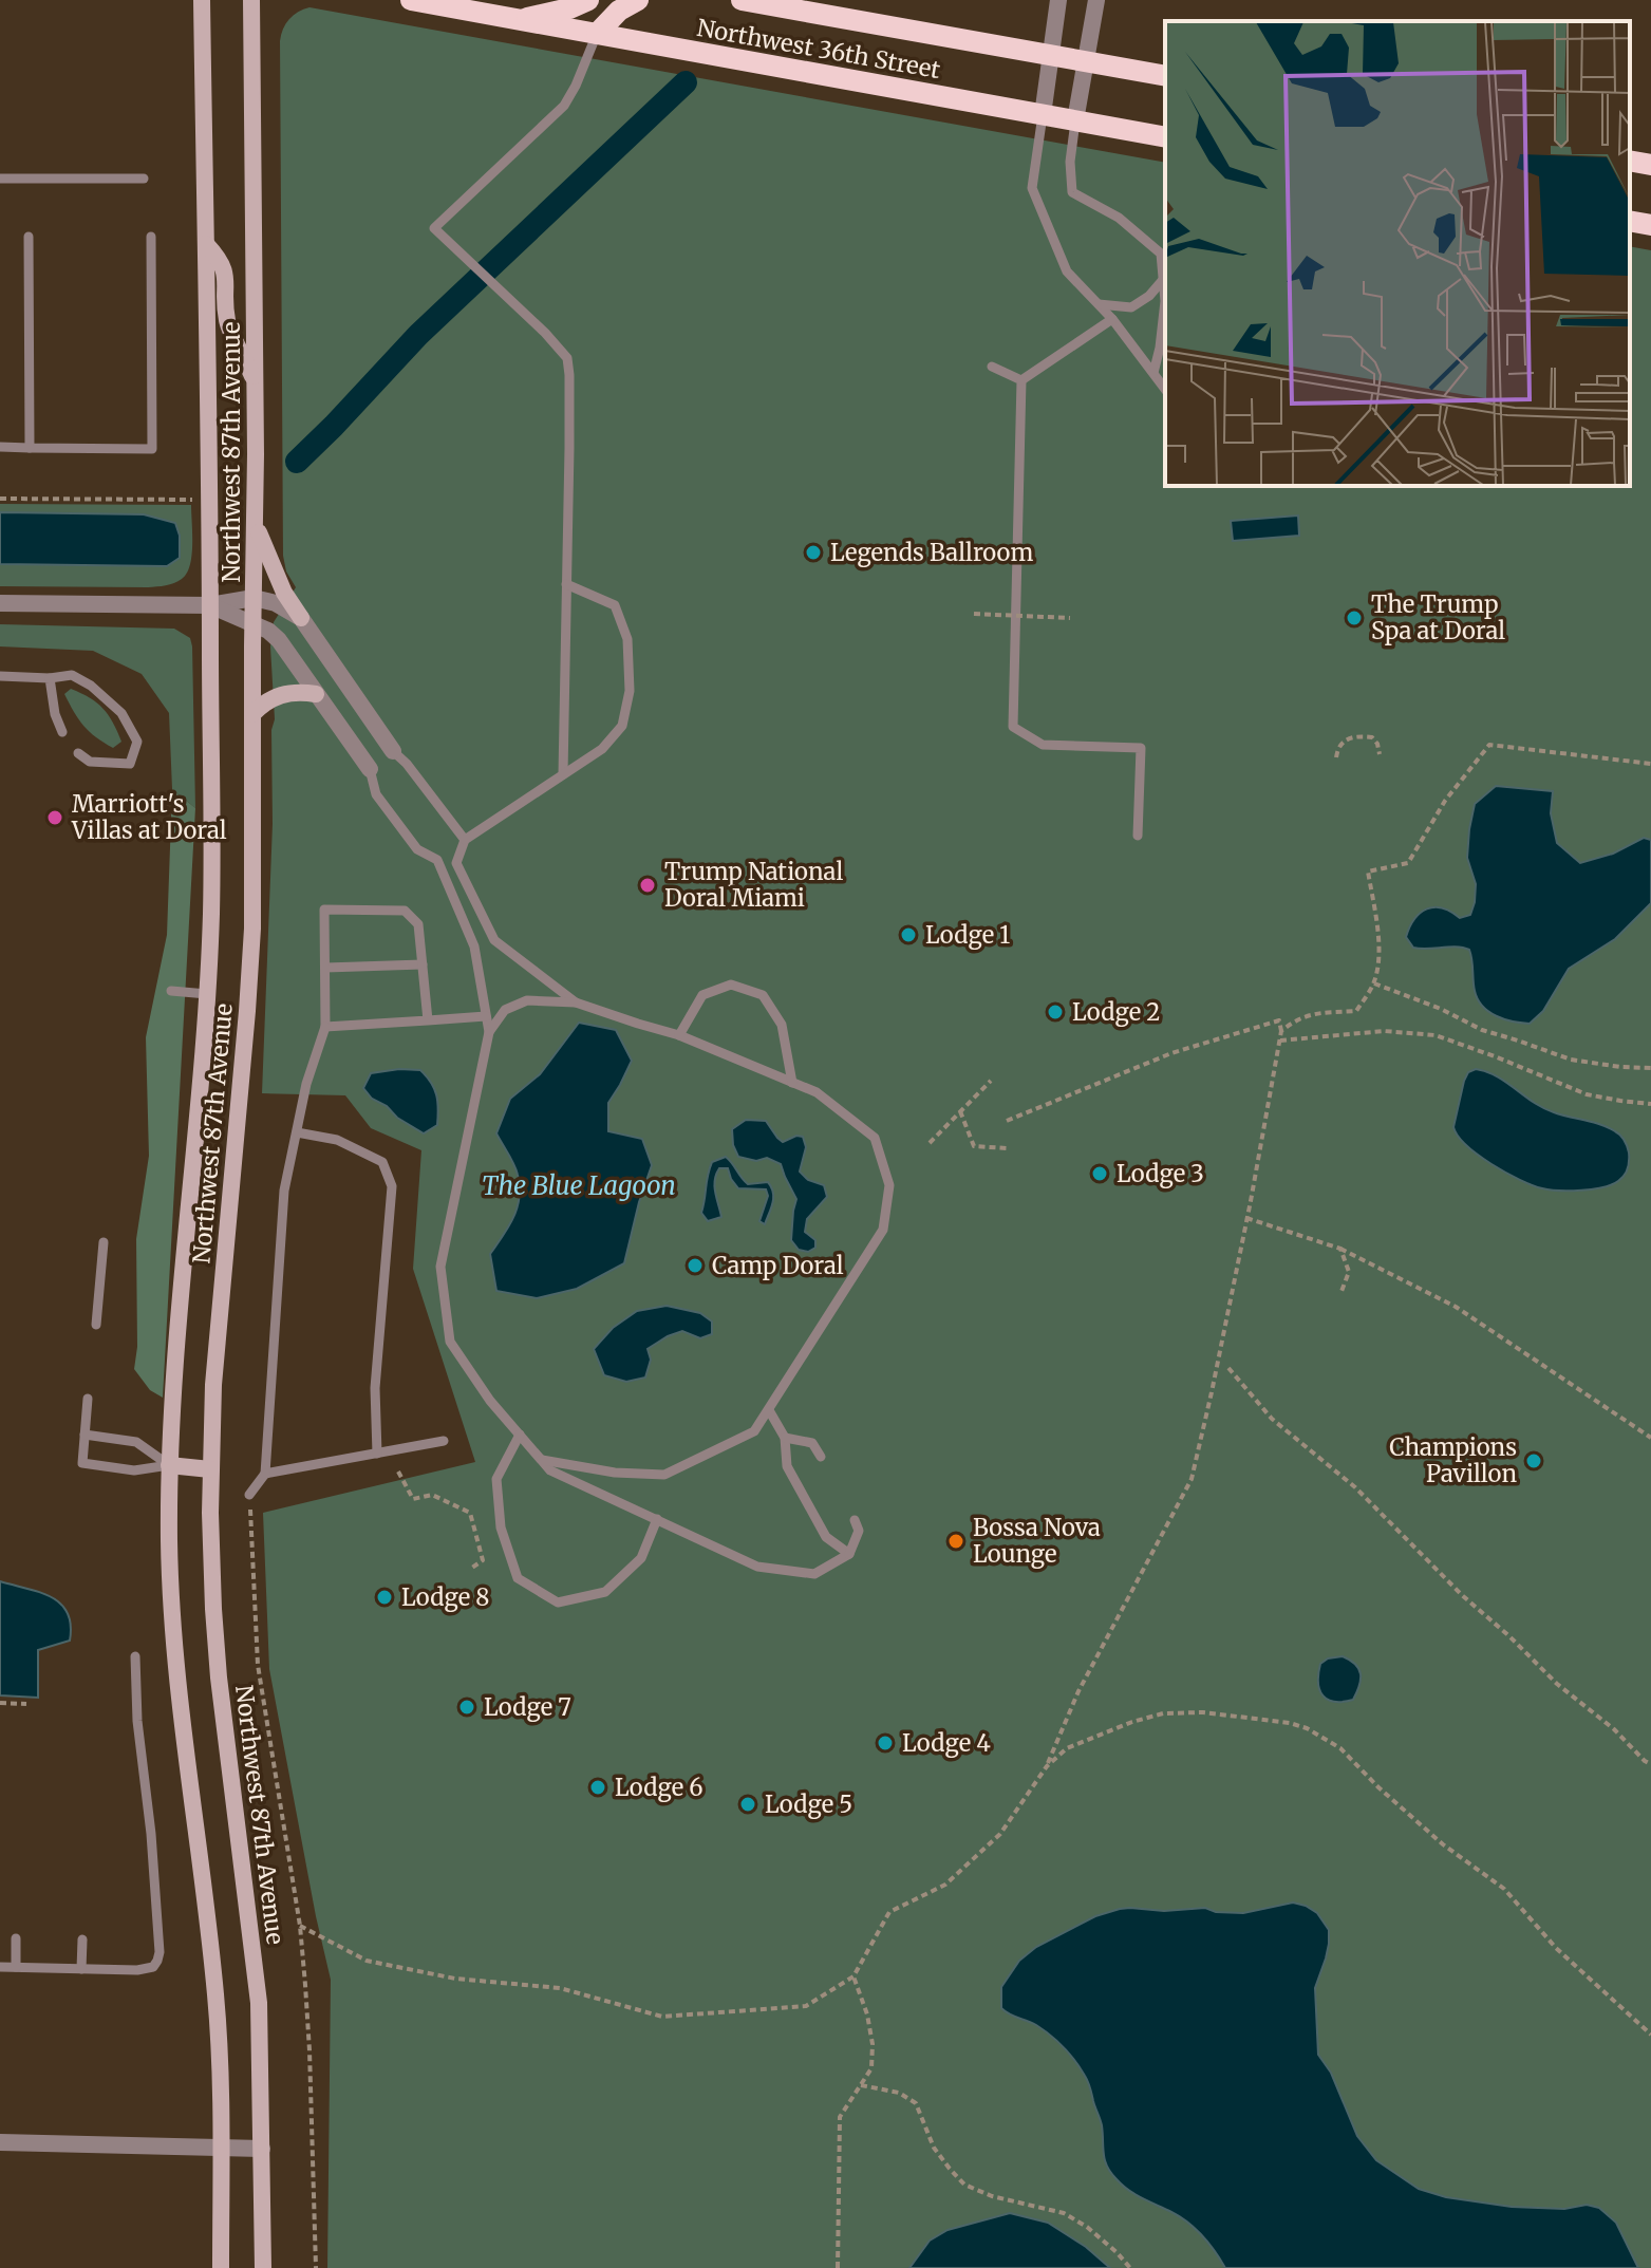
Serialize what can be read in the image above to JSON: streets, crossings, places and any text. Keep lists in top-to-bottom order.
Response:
{
  "streets": {
    "main road": ["Northwest 36th Street", "Northwest 87th Avenue"]
  },
  "water": ["The Blue Lagoon"],
  "places": [
    "Legends Ballroom",
    "The Trump Spa at Doral",
    "Marriott's Villas at Doral",
    "Trump National Doral Miami",
    "Lodge 1",
    "Lodge 2",
    "Lodge 3",
    "Camp Doral",
    "Champions Pavillon",
    "Bossa Nova Lounge",
    "Lodge 8",
    "Lodge 7",
    "Lodge 4",
    "Lodge 6",
    "Lodge 5"
  ]
}
